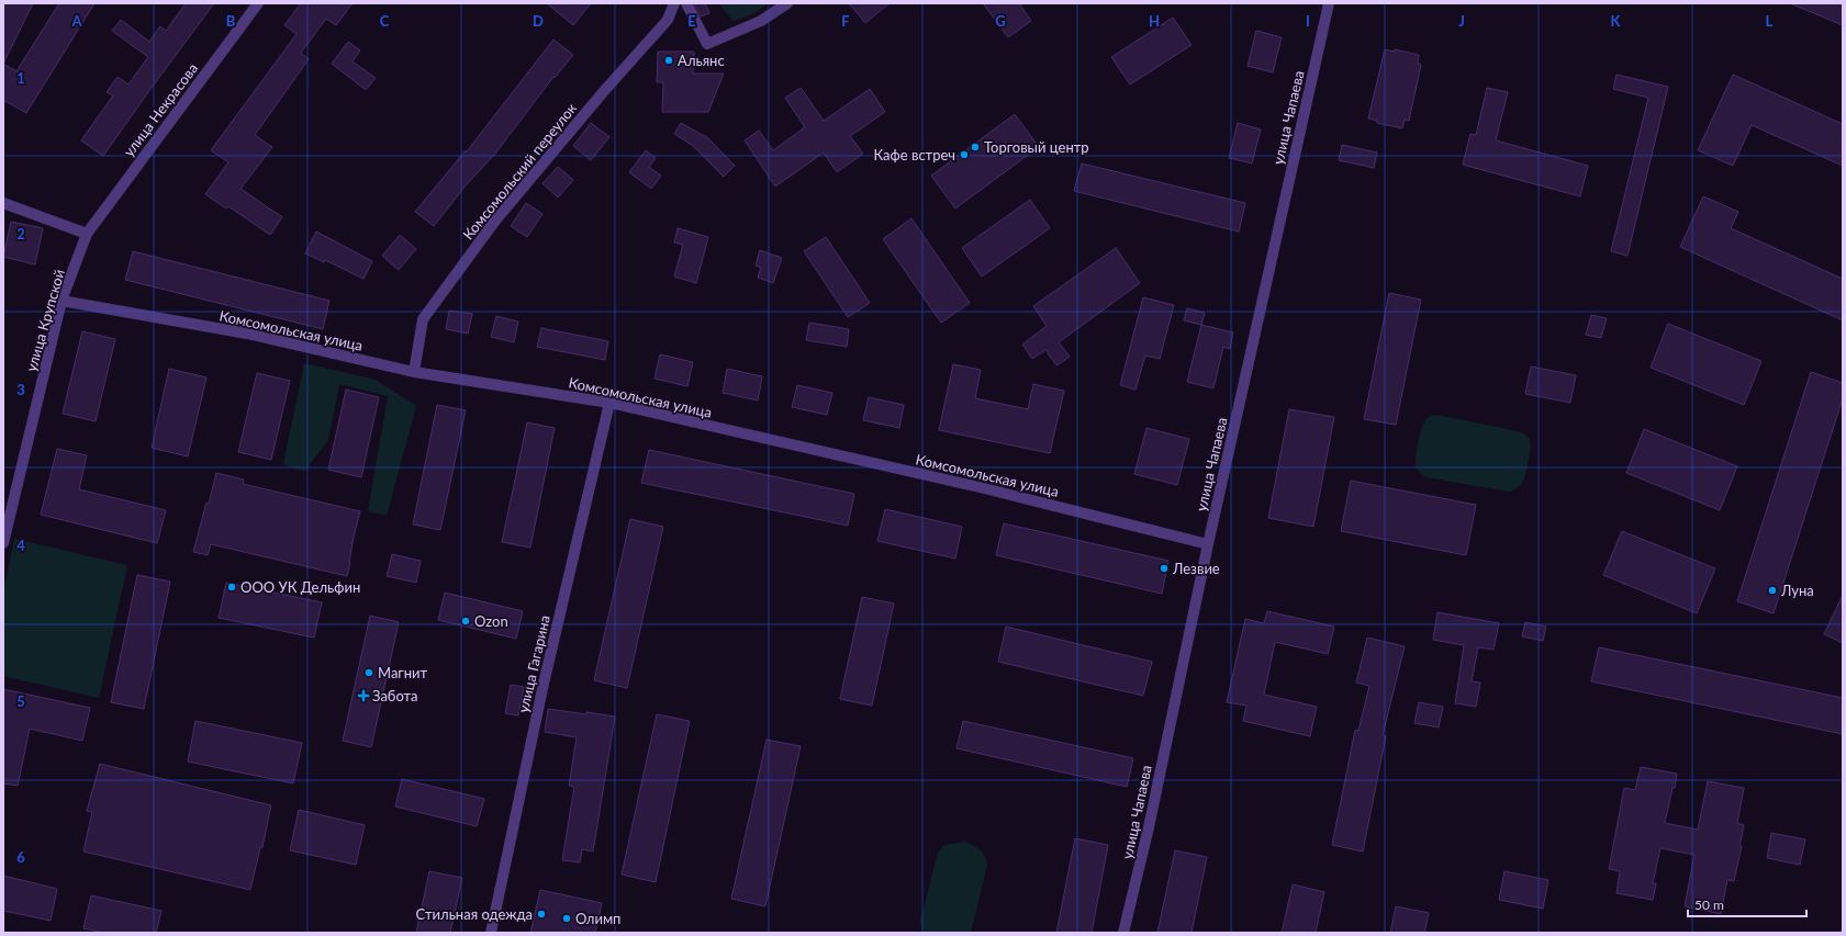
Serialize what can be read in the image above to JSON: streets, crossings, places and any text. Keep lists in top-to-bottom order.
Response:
{
  "streets": {
    "street": [
      "улица Некрасова",
      "улица Чапаева",
      "Комсомольский переулок",
      "улица Крупской",
      "Комсомольская улица",
      "улица Гагарина"
    ]
  },
  "crossings": [
    ["улица Некрасова", "улица Крупской"],
    ["улица Чапаева", "Комсомольская улица"],
    ["Комсомольский переулок", "Комсомольская улица"],
    ["улица Крупской", "Комсомольская улица"],
    ["Комсомольская улица", "улица Гагарина"]
  ],
  "places": {
    "other": [
      "Альянс",
      "Торговый центр",
      "Кафе встреч",
      "Лезвие",
      "ООО УК Дельфин",
      "Луна",
      "Ozon",
      "Магнит",
      "Стильная одежда",
      "Олимп"
    ],
    "health": ["Забота"]
  },
  "scale_bar": "50 m",
  "grid": {
    "columns": [
      "A",
      "B",
      "C",
      "D",
      "E",
      "F",
      "G",
      "H",
      "I",
      "J",
      "K",
      "L"
    ],
    "rows": [
      "1",
      "2",
      "3",
      "4",
      "5",
      "6"
    ]
  }
}
